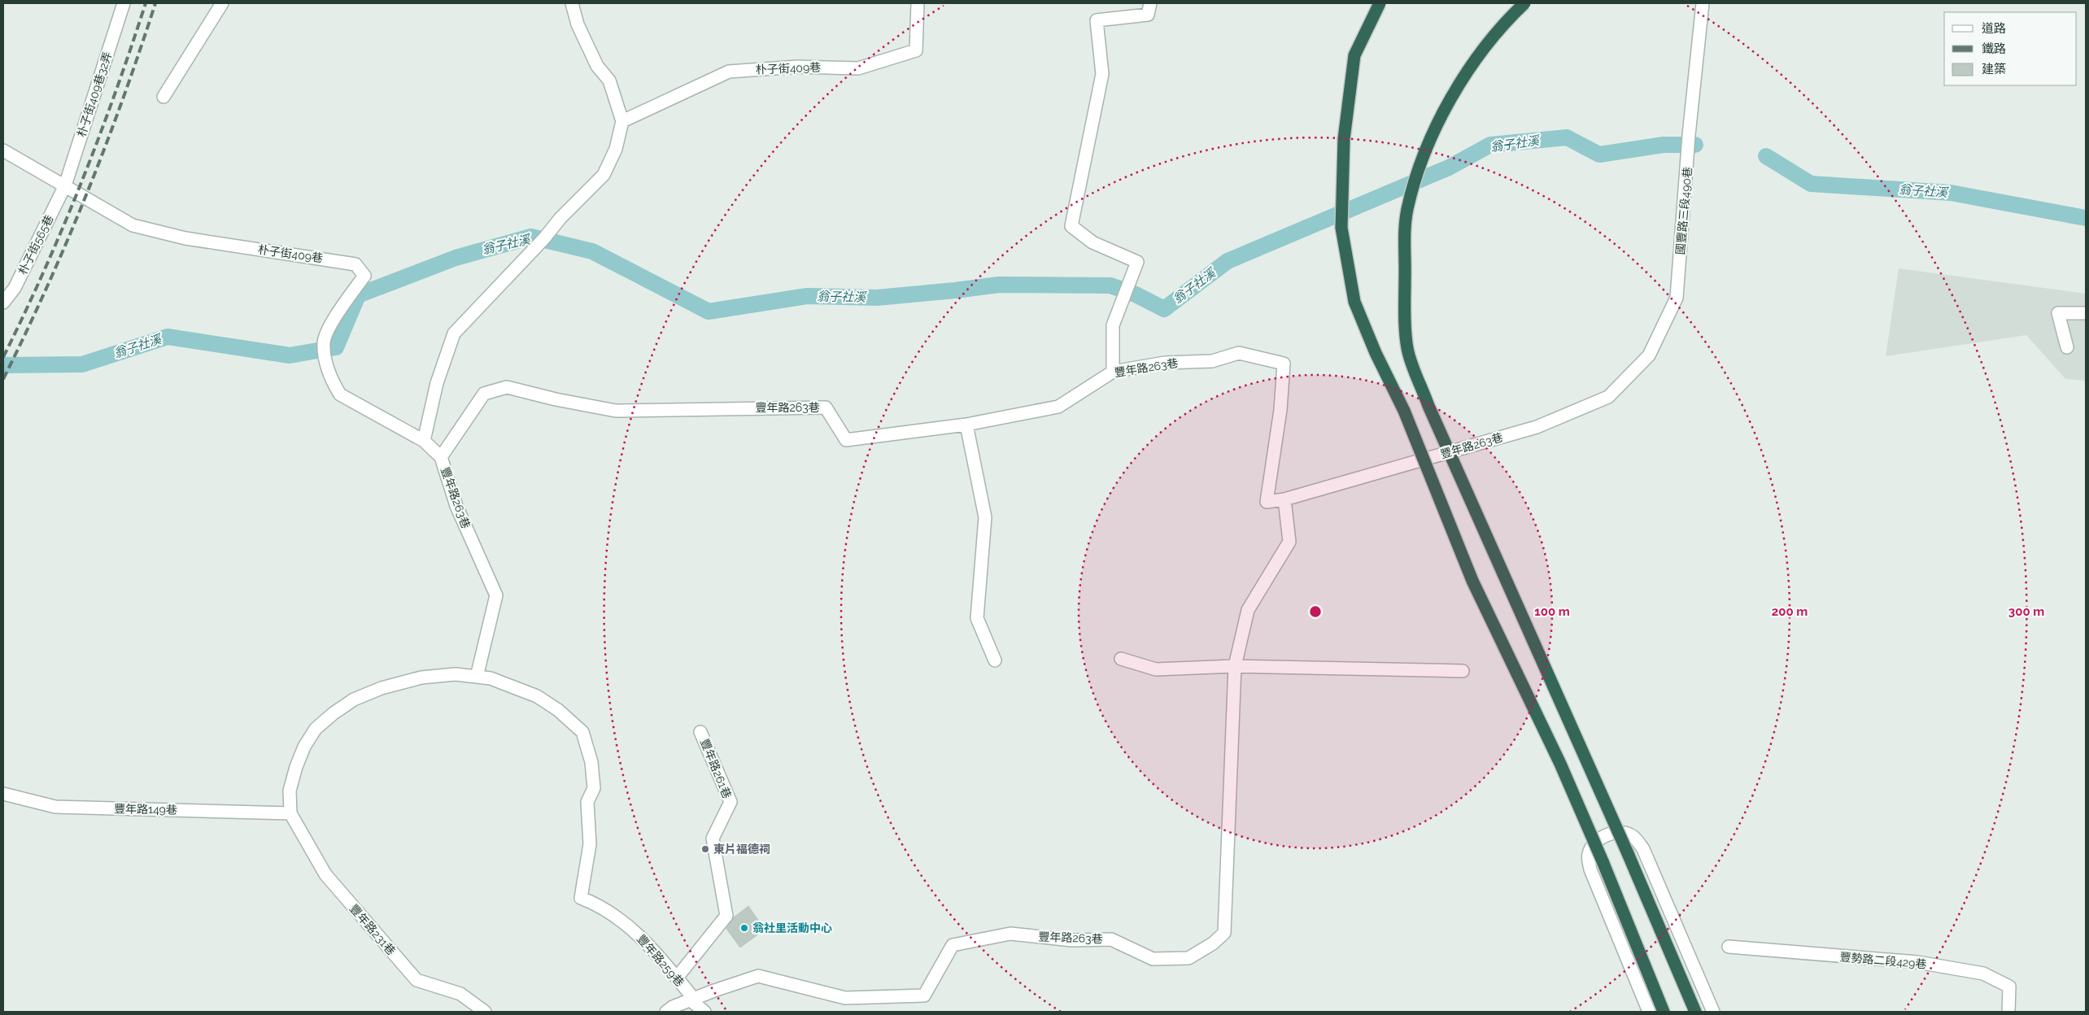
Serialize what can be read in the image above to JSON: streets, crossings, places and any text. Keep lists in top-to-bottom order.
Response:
{
  "streets": {
    "street": [
      "朴子街409巷",
      "朴子街409巷32弄",
      "國豐路三段490巷",
      "朴子街565巷",
      "豐年路263巷",
      "豐年路261巷",
      "豐年路149巷",
      "豐年路231巷",
      "豐年路259巷",
      "豐勢路二段429巷"
    ]
  },
  "crossings": [
    ["朴子街409巷", "朴子街409巷32弄"],
    ["朴子街409巷", "朴子街565巷"],
    ["朴子街409巷", "豐年路263巷"],
    ["朴子街409巷32弄", "朴子街565巷"],
    ["國豐路三段490巷", "豐年路263巷"],
    ["豐年路263巷", "豐年路259巷"],
    ["豐年路261巷", "豐年路259巷"],
    ["豐年路149巷", "豐年路231巷"],
    ["豐年路149巷", "豐年路259巷"],
    ["豐年路231巷", "豐年路259巷"]
  ],
  "water": ["翁子社溪"],
  "places": ["東片福德祠", "翁社里活動中心"],
  "legend": ["道路", "鐵路", "建築"],
  "rings": ["100 m", "200 m", "300 m"]
}
